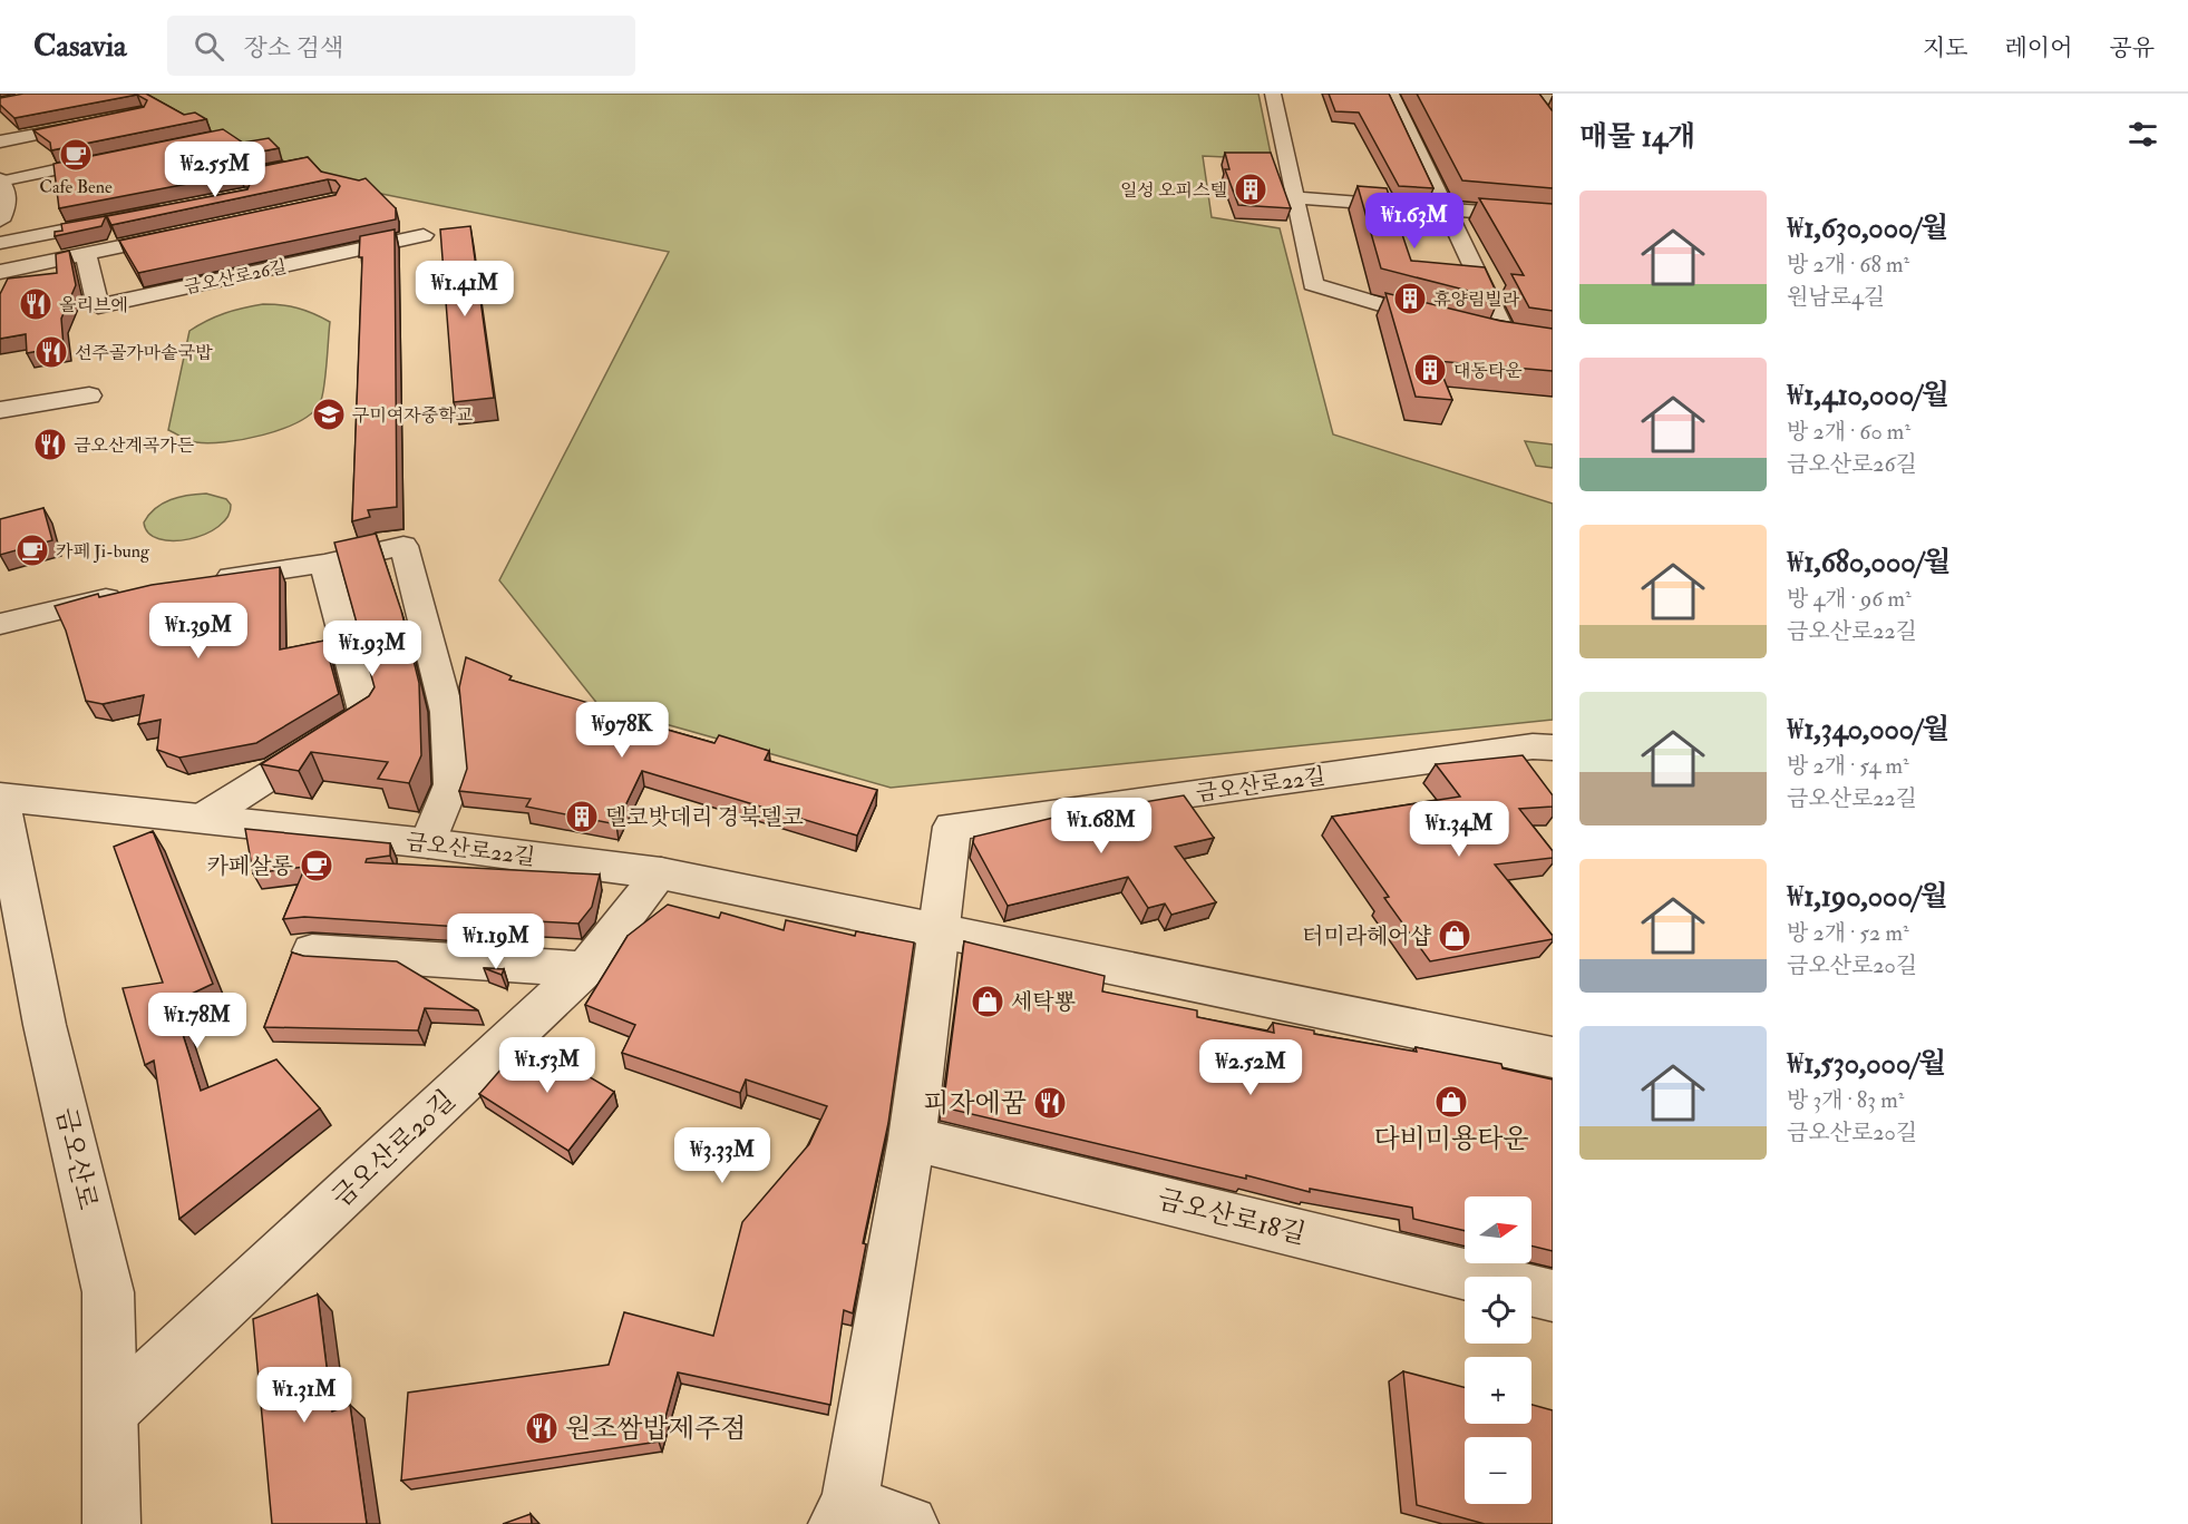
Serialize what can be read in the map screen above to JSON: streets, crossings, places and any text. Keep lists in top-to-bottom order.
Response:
{
  "streets": {
    "street": [
      "금오산로26길",
      "금오산로22길",
      "금오산로20길",
      "금오산로",
      "금오산로18길"
    ]
  },
  "crossings": [
    ["금오산로22길", "금오산로20길"],
    ["금오산로22길", "금오산로"],
    ["금오산로20길", "금오산로"]
  ],
  "places": {
    "cafe": ["Cafe Bene", "카페 Ji-bung", "카페살롱"],
    "building": [
      "일성 오피스텔",
      "휴양림빌라",
      "대동타운",
      "델코밧데리 경북델코"
    ],
    "restaurant": [
      "올리브에",
      "선주골가마솥국밥",
      "금오산계곡가든",
      "피자에꿈",
      "원조쌈밥제주점"
    ],
    "school or university": ["구미여자중학교"],
    "shop": ["터미라헤어샵", "세탁뿅", "다비미용타운"]
  },
  "north": "right",
  "page": {
    "header": "Casavia",
    "search": "장소 검색",
    "nav": ["지도", "레이어", "공유"],
    "heading": "매물 14개",
    "price": [
      "₩2.55M",
      "₩1.63M",
      "₩1.41M",
      "₩1.39M",
      "₩1.93M",
      "₩978K",
      "₩1.68M",
      "₩1.34M",
      "₩1.19M",
      "₩1.78M",
      "₩1.53M",
      "₩2.52M",
      "₩3.33M",
      "₩1.31M"
    ],
    "list": [
      {
        "name": "₩1,630,000/월",
        "note": "방 2개 · 68 m² · 원남로4길"
      },
      {
        "name": "₩1,410,000/월",
        "note": "방 2개 · 60 m² · 금오산로26길"
      },
      {
        "name": "₩1,680,000/월",
        "note": "방 4개 · 96 m² · 금오산로22길"
      },
      {
        "name": "₩1,340,000/월",
        "note": "방 2개 · 54 m² · 금오산로22길"
      },
      {
        "name": "₩1,190,000/월",
        "note": "방 2개 · 52 m² · 금오산로20길"
      },
      {
        "name": "₩1,530,000/월",
        "note": "방 3개 · 83 m² · 금오산로20길"
      }
    ],
    "map_buttons": ["+", "−"]
  }
}
